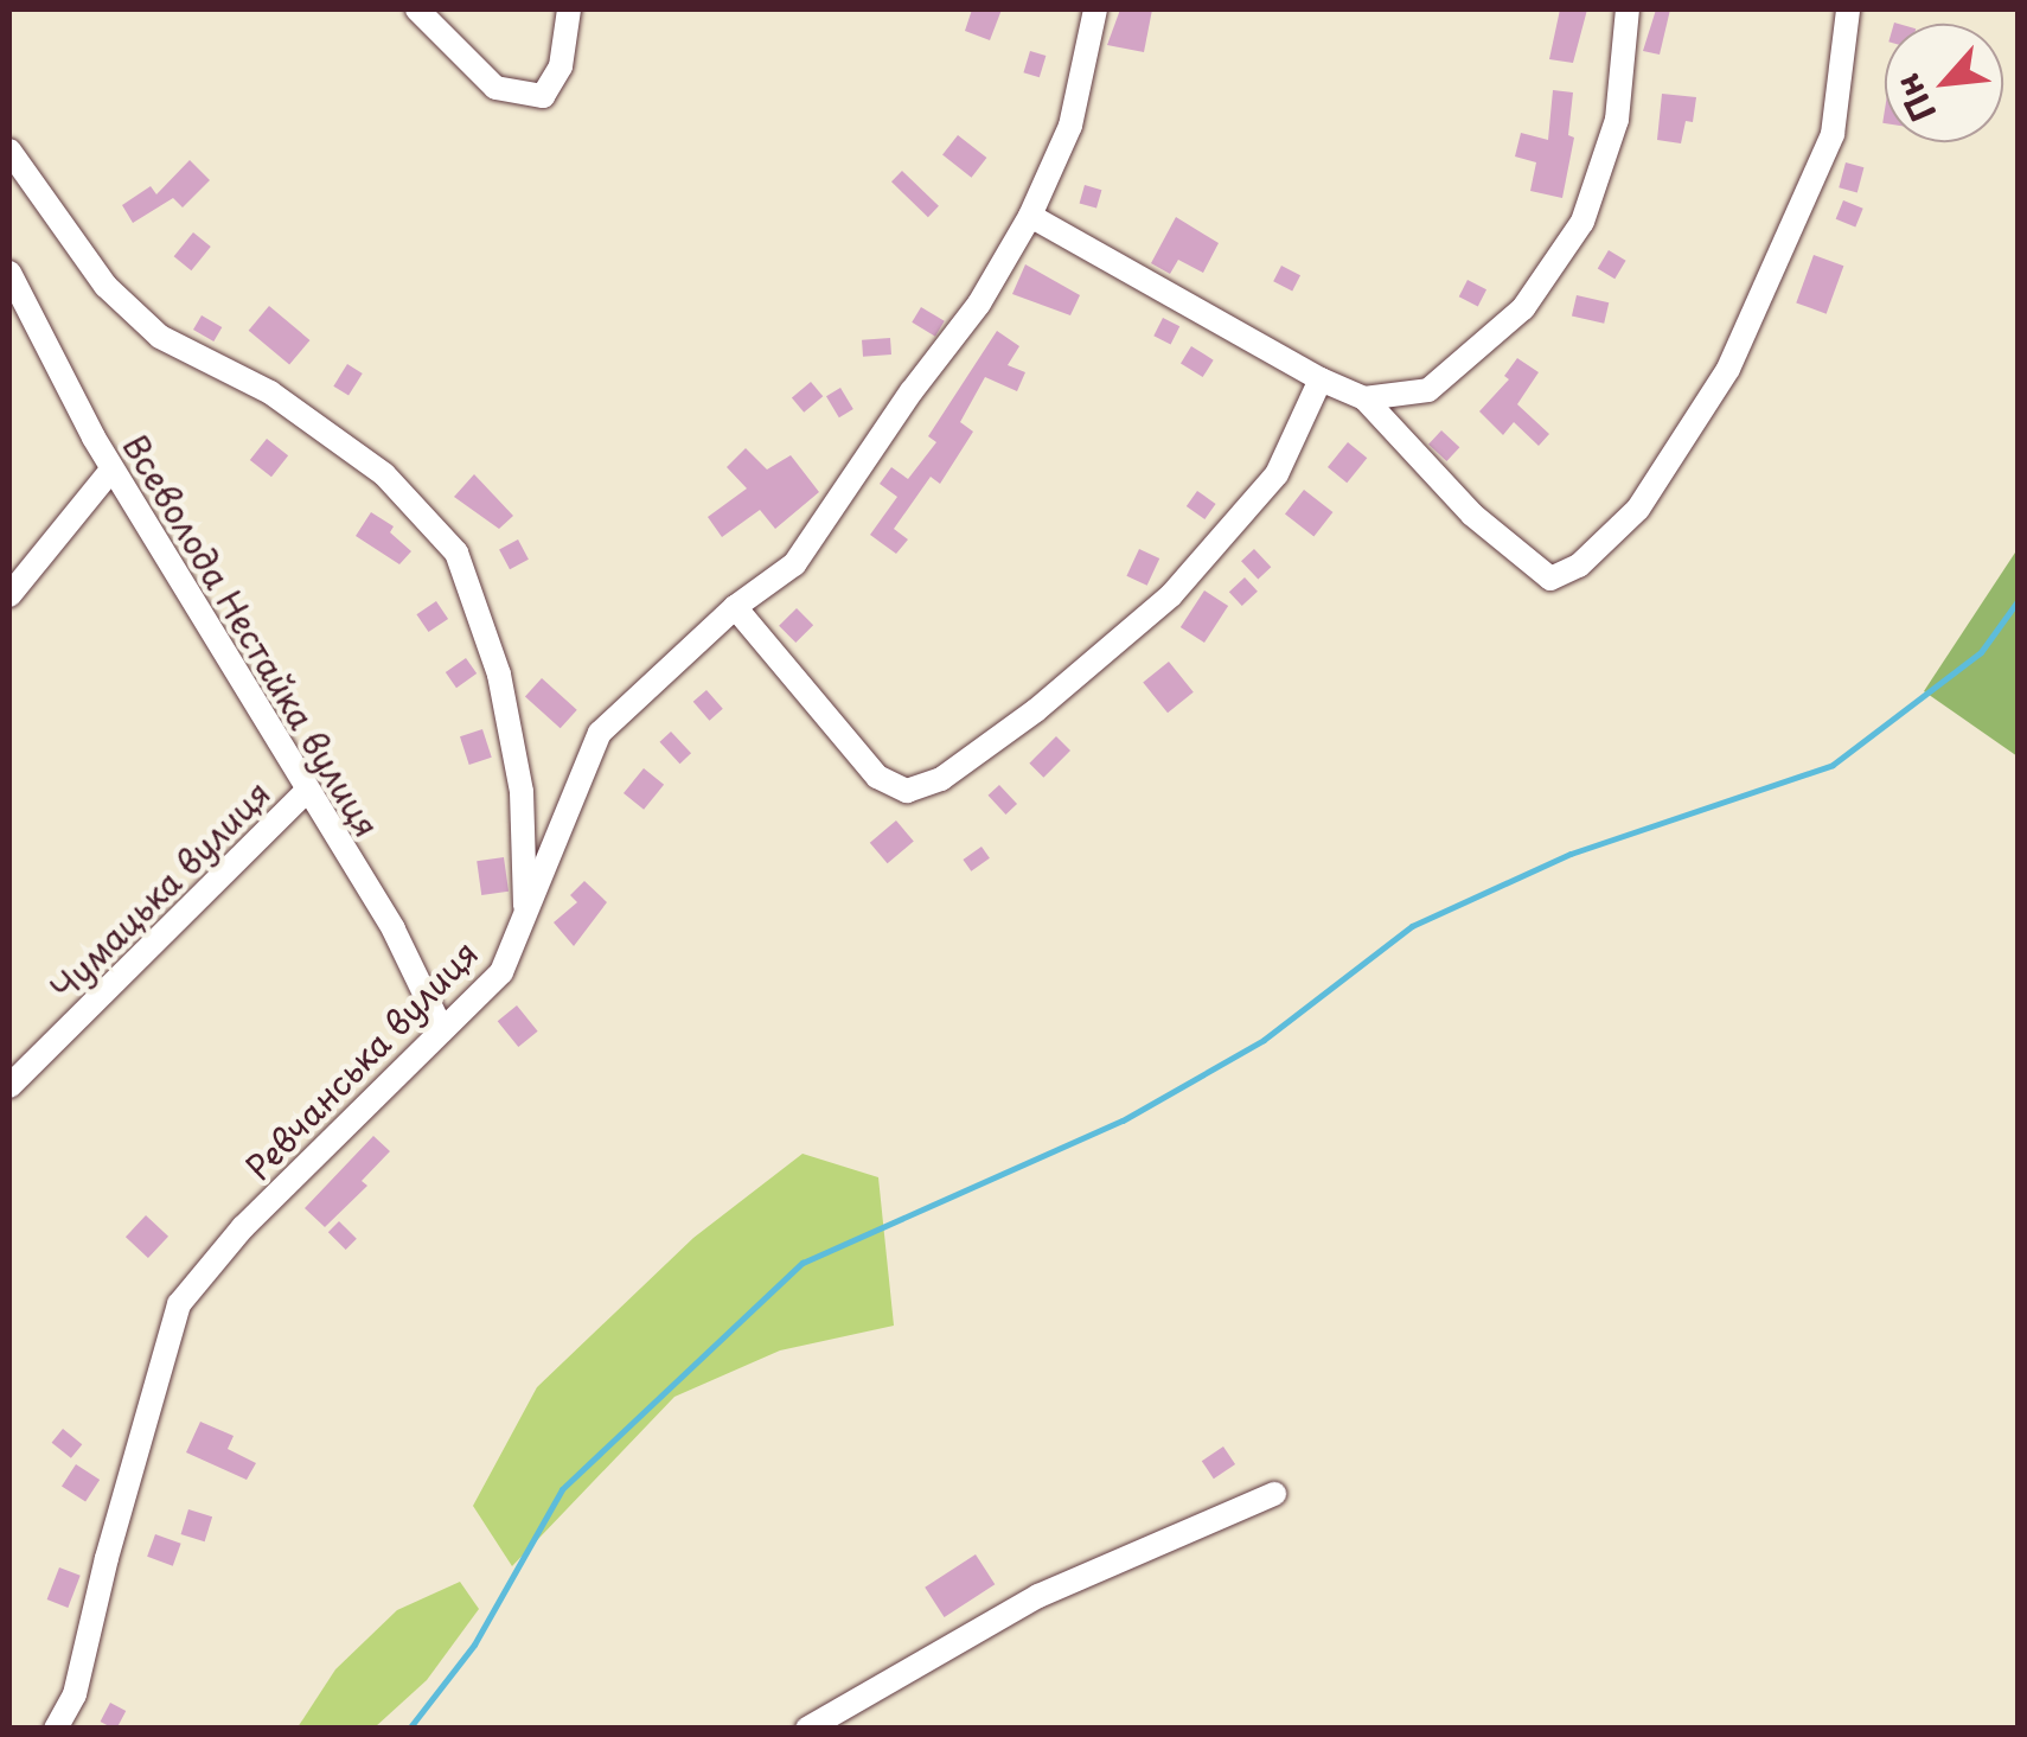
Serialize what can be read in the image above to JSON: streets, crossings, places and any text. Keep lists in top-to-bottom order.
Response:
{
  "streets": {
    "street": ["Всеволода Нестайка вулиця", "Чумацька вулиця", "Ревчанська вулиця"]
  },
  "crossings": [
    ["Всеволода Нестайка вулиця", "Чумацька вулиця"],
    ["Всеволода Нестайка вулиця", "Ревчанська вулиця"]
  ],
  "north": "bottom left"
}
